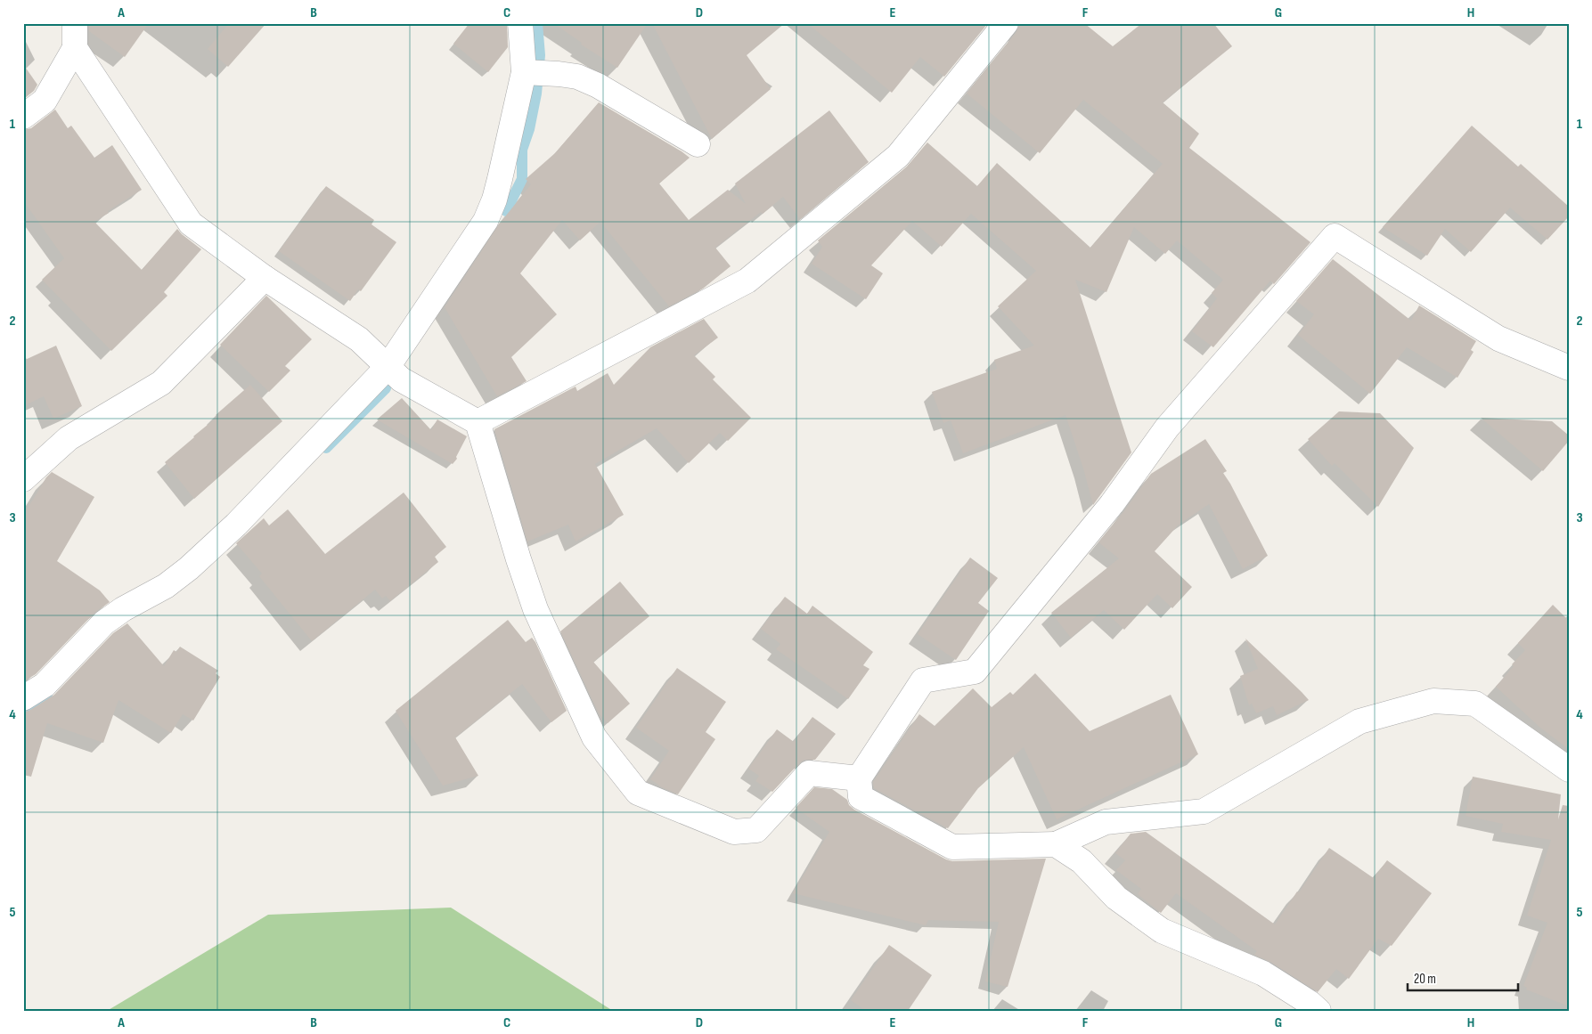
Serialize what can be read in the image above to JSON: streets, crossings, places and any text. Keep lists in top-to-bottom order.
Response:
{
  "scale_bar": "20 m",
  "grid": {
    "columns": [
      "A",
      "B",
      "C",
      "D",
      "E",
      "F",
      "G",
      "H"
    ],
    "rows": [
      "1",
      "2",
      "3",
      "4",
      "5"
    ]
  }
}
